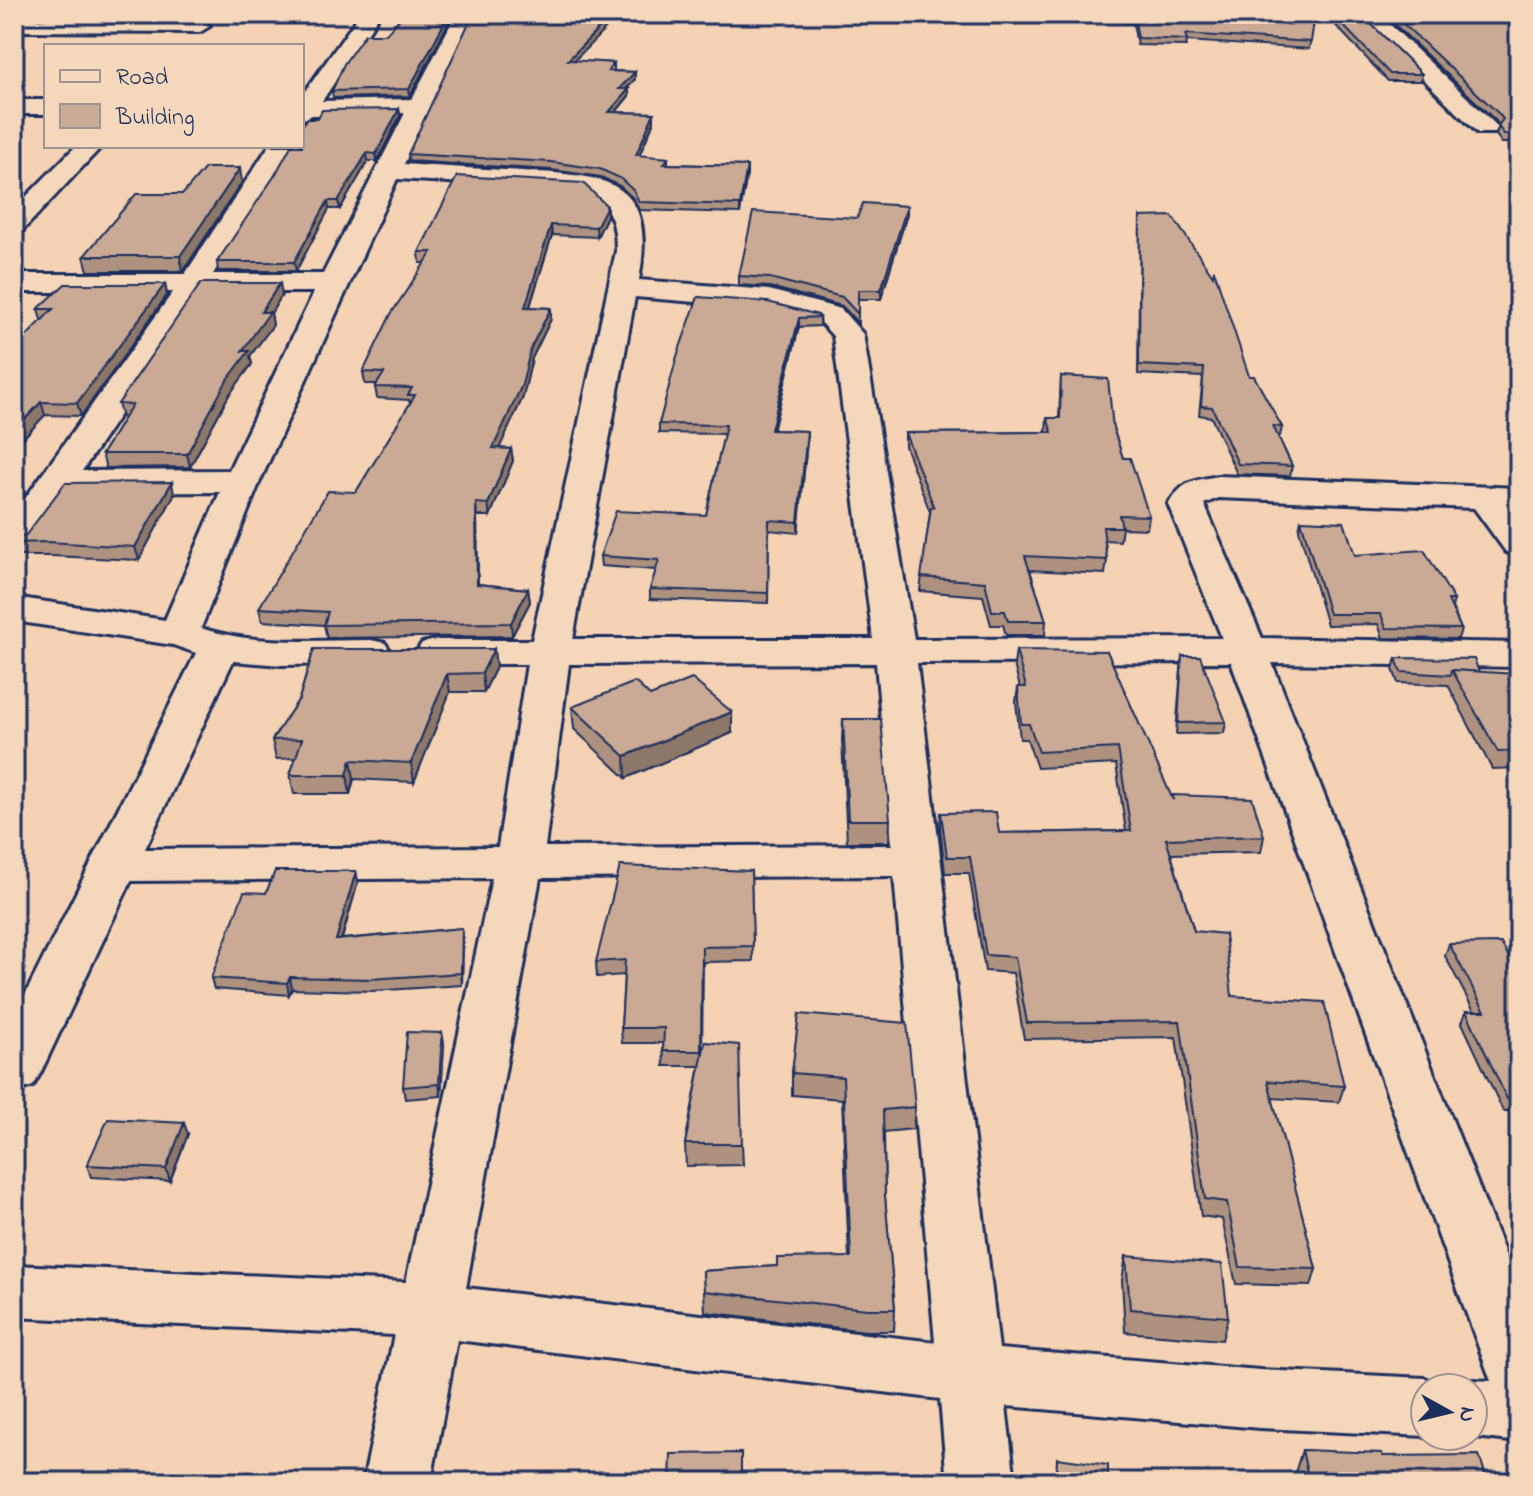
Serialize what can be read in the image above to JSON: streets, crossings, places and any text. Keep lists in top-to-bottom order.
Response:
{
  "legend": ["Road", "Building"],
  "north": "right"
}
